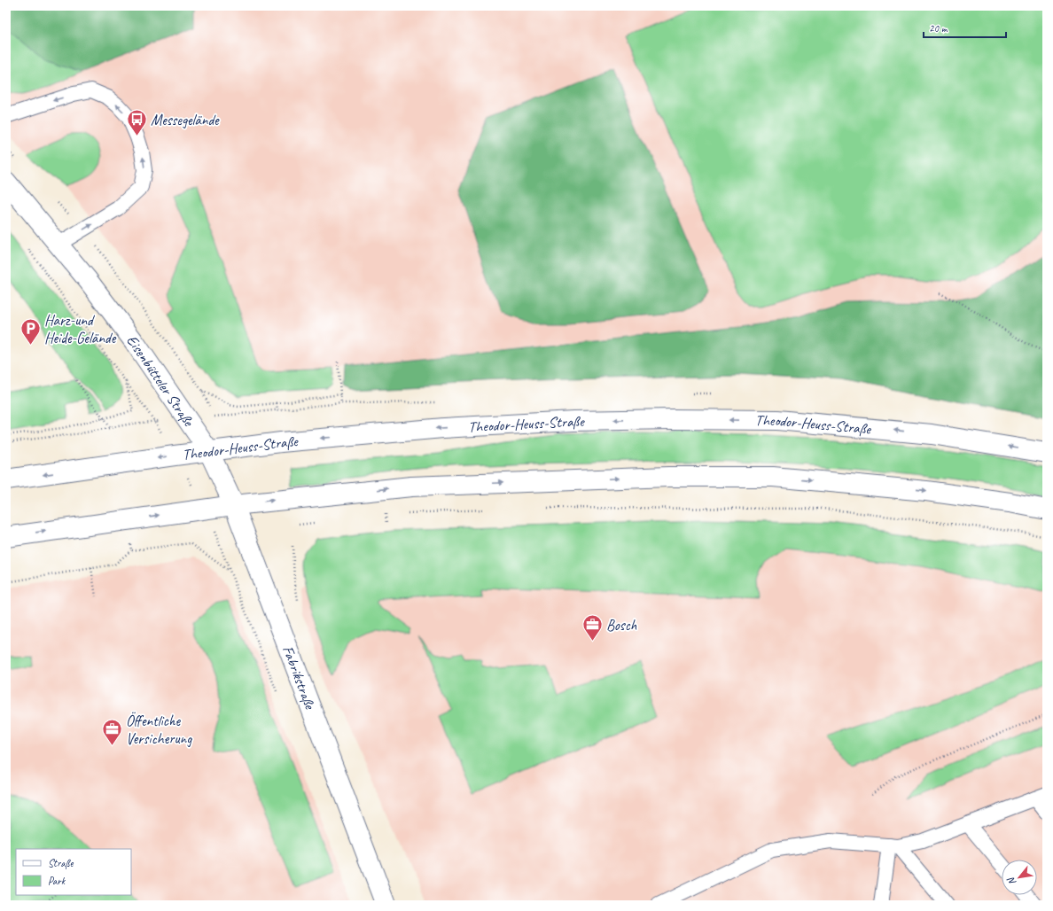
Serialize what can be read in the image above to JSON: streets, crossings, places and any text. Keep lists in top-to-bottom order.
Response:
{
  "streets": {
    "main road": ["Eisenbütteler Straße", "Theodor-Heuss-Straße", "Fabrikstraße"]
  },
  "crossings": [
    ["Eisenbütteler Straße", "Theodor-Heuss-Straße"],
    ["Eisenbütteler Straße", "Fabrikstraße"],
    ["Theodor-Heuss-Straße", "Fabrikstraße"]
  ],
  "places": {
    "bus stop": ["Messegelände"],
    "parking": ["Harz-und Heide-Gelände"],
    "office": ["Bosch", "Öffentliche Versicherung"]
  },
  "legend": ["Straße", "Park"],
  "scale_bar": "20 m",
  "north": "bottom left"
}
